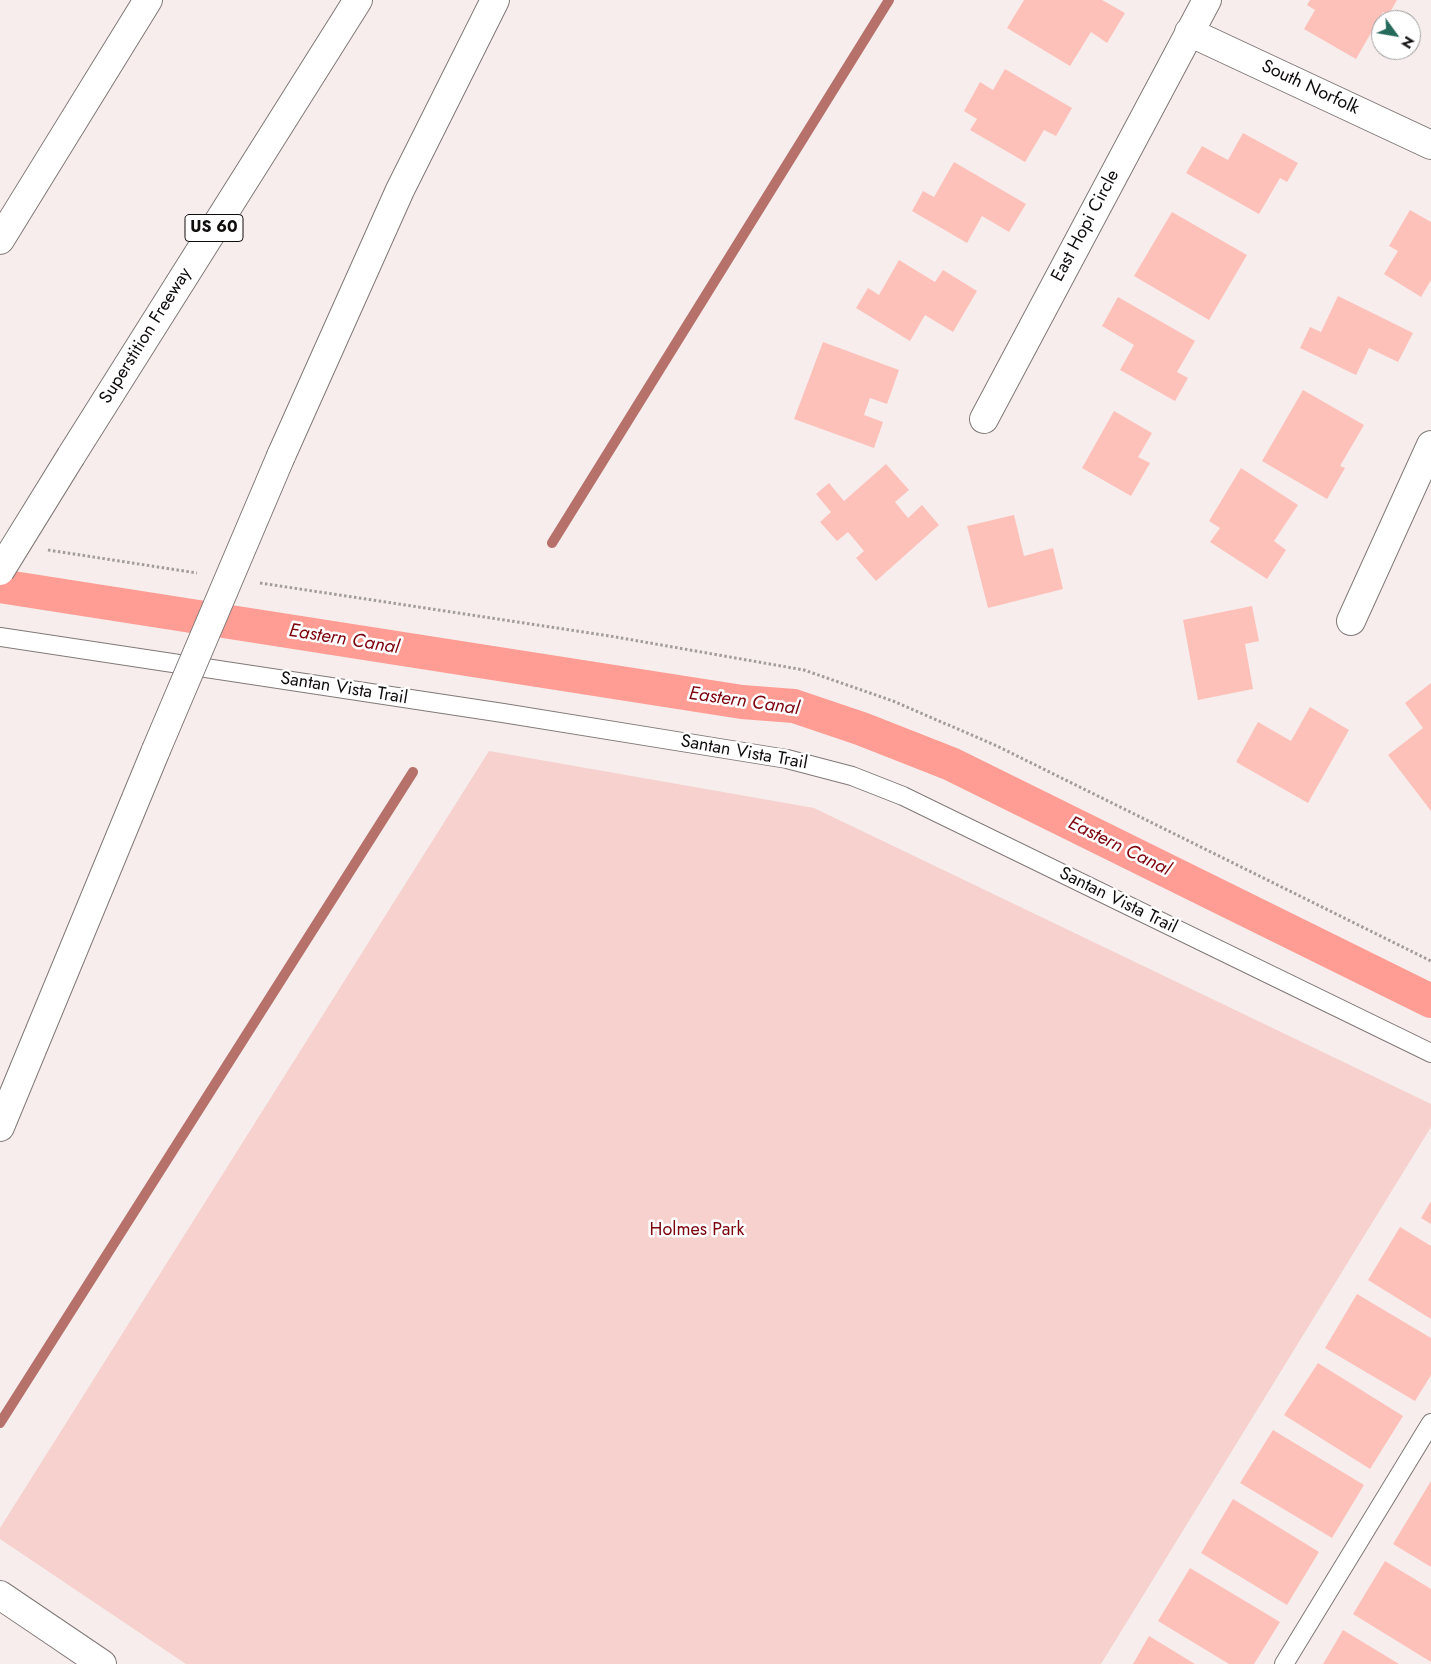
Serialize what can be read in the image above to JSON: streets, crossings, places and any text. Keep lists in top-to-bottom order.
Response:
{
  "streets": {
    "main road": [
      "South Norfolk",
      "East Hopi Circle",
      "US 60",
      "Superstition Freeway"
    ],
    "lane": ["Santan Vista Trail"]
  },
  "crossings": [
    ["South Norfolk", "East Hopi Circle"]
  ],
  "water": ["Eastern Canal"],
  "parks": ["Holmes Park"],
  "north": "bottom right"
}
